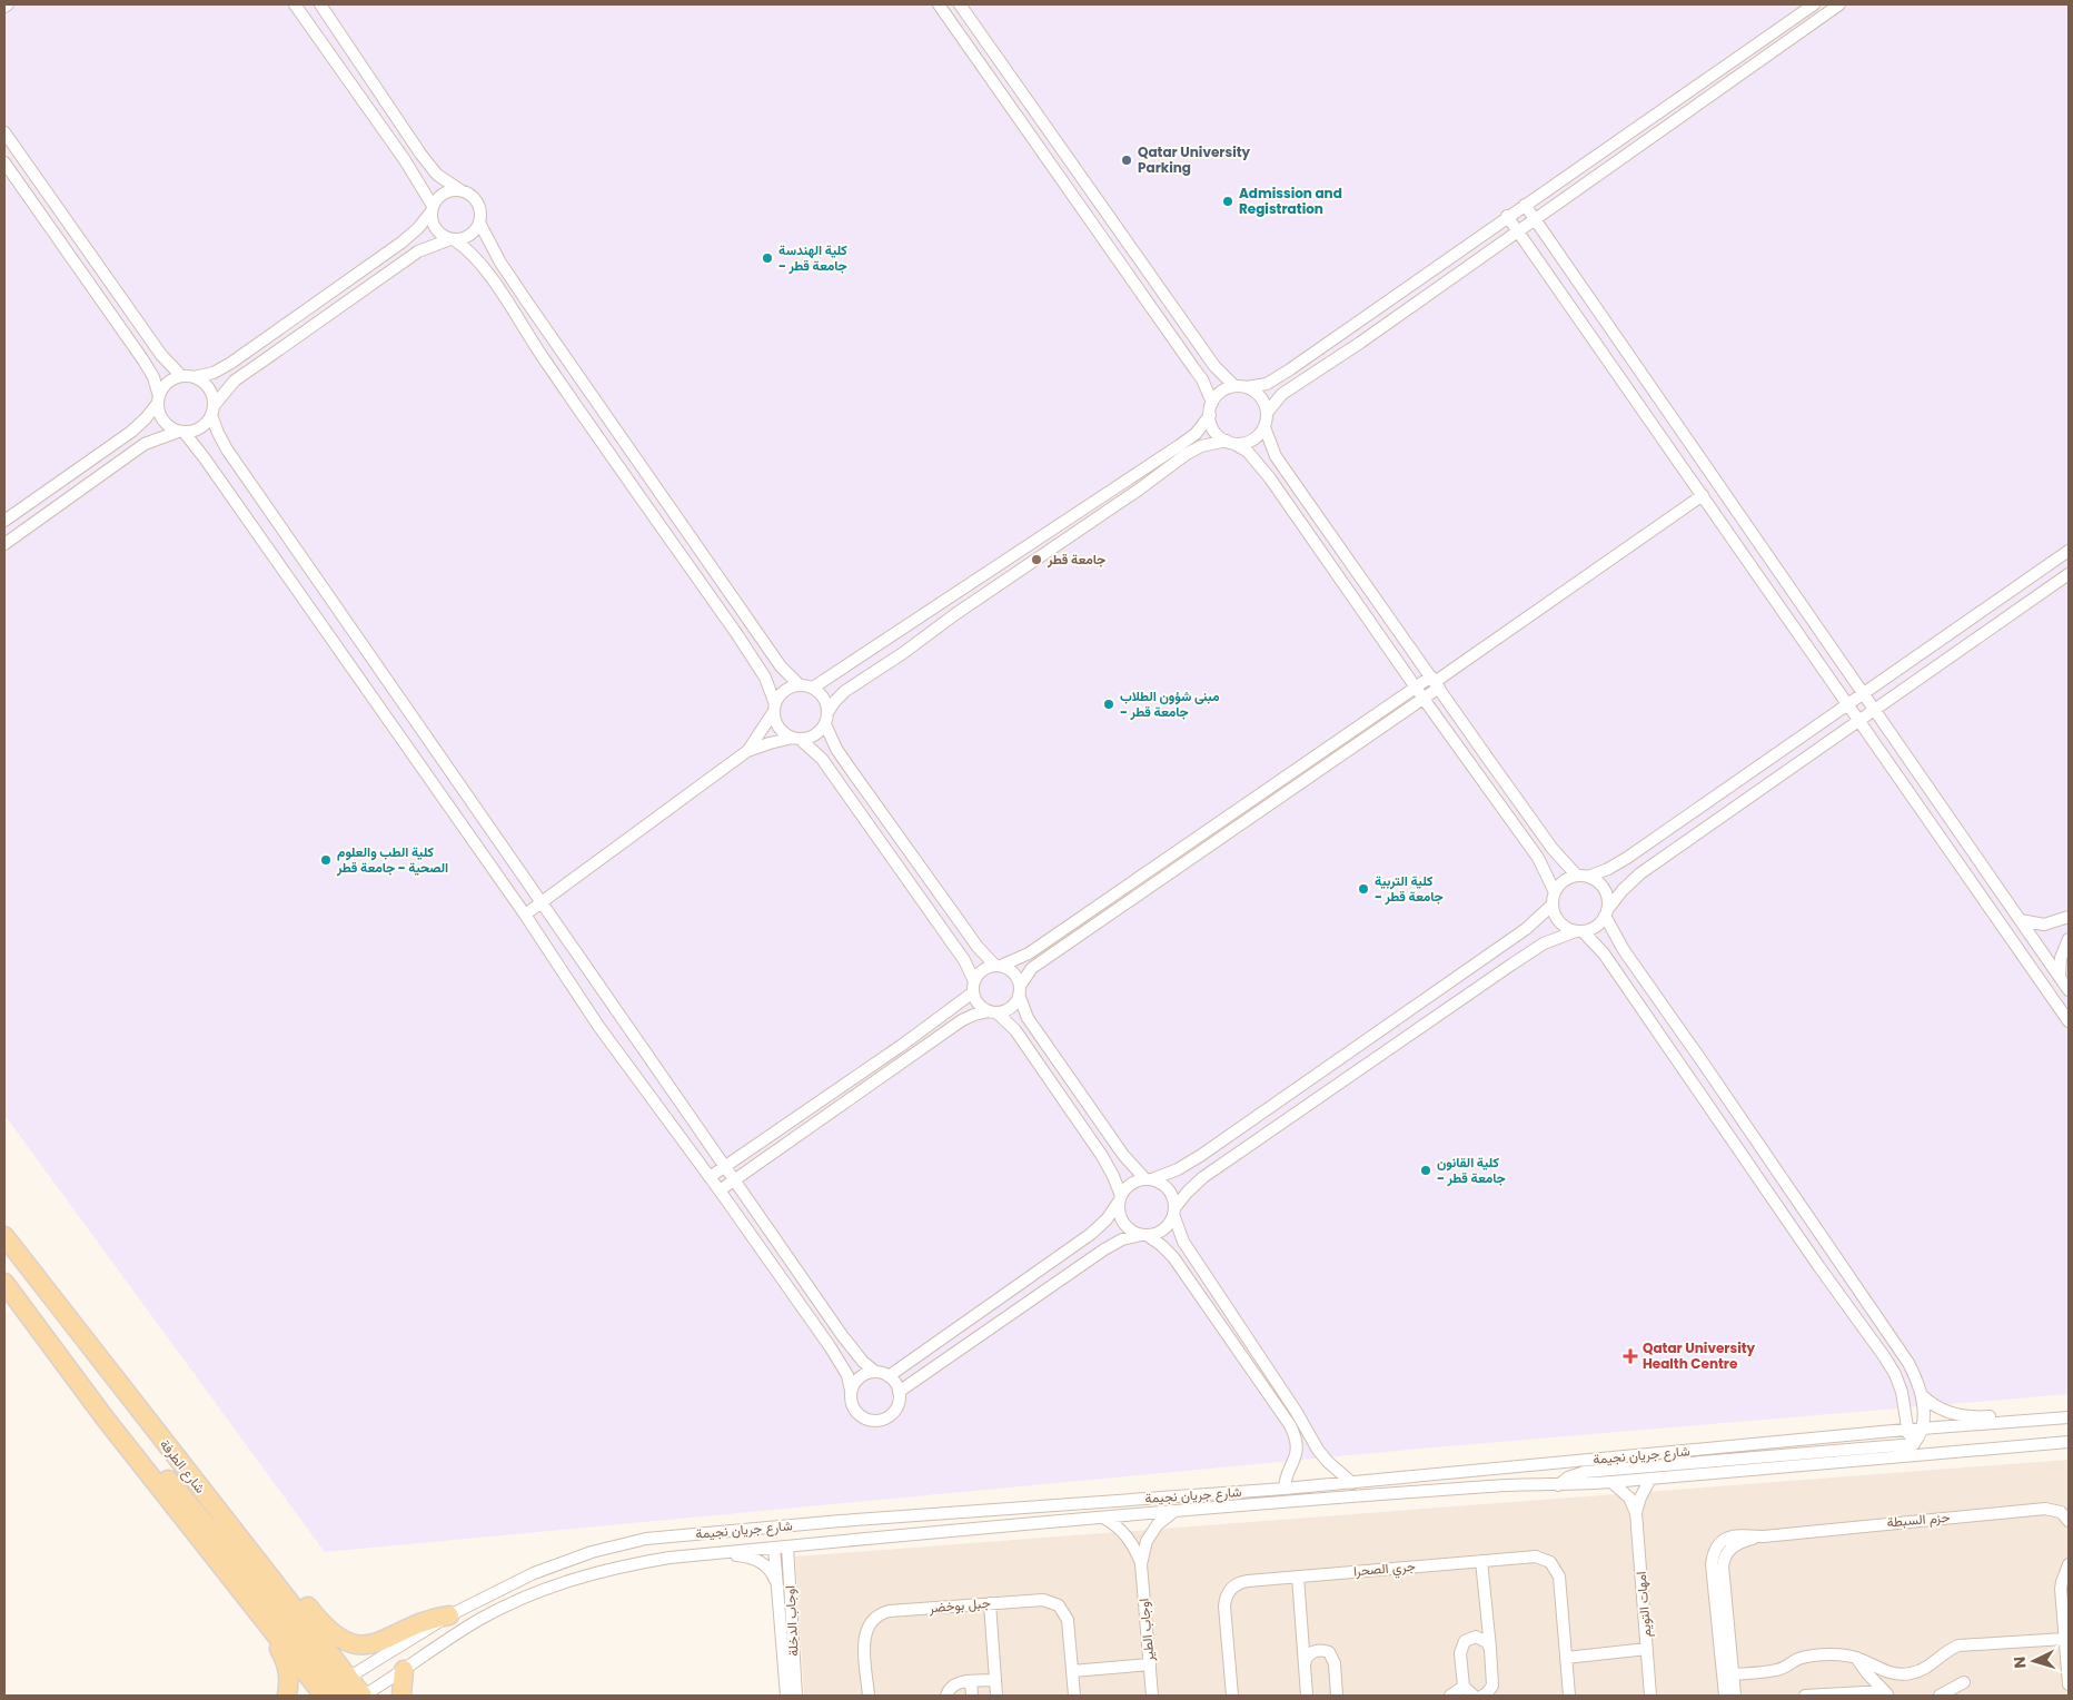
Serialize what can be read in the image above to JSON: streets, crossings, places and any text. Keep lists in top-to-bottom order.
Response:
{
  "streets": {
    "main road": ["شارع الطرفة"],
    "street": [
      "شارع جريان نجيمة",
      "حزم السبطة",
      "جري الصحرا",
      "امهات التويم",
      "جبل بوخضر",
      "اوجاب الدخلة",
      "اوجاب الطير"
    ]
  },
  "crossings": [
    ["شارع جريان نجيمة", "شارع الطرفة"],
    ["شارع جريان نجيمة", "امهات التويم"],
    ["شارع جريان نجيمة", "اوجاب الدخلة"],
    ["شارع جريان نجيمة", "اوجاب الطير"]
  ],
  "places": {
    "other": [
      "Qatar University Parking",
      "Admission and Registration",
      "كلية الهندسة - جامعة قطر",
      "جامعة قطر",
      "مبنى شؤون الطلاب - جامعة قطر",
      "كلية الطب والعلوم الصحية - جامعة قطر",
      "كلية التربية - جامعة قطر",
      "كلية القانون - جامعة قطر"
    ],
    "health": ["Qatar University Health Centre"]
  },
  "north": "left"
}
